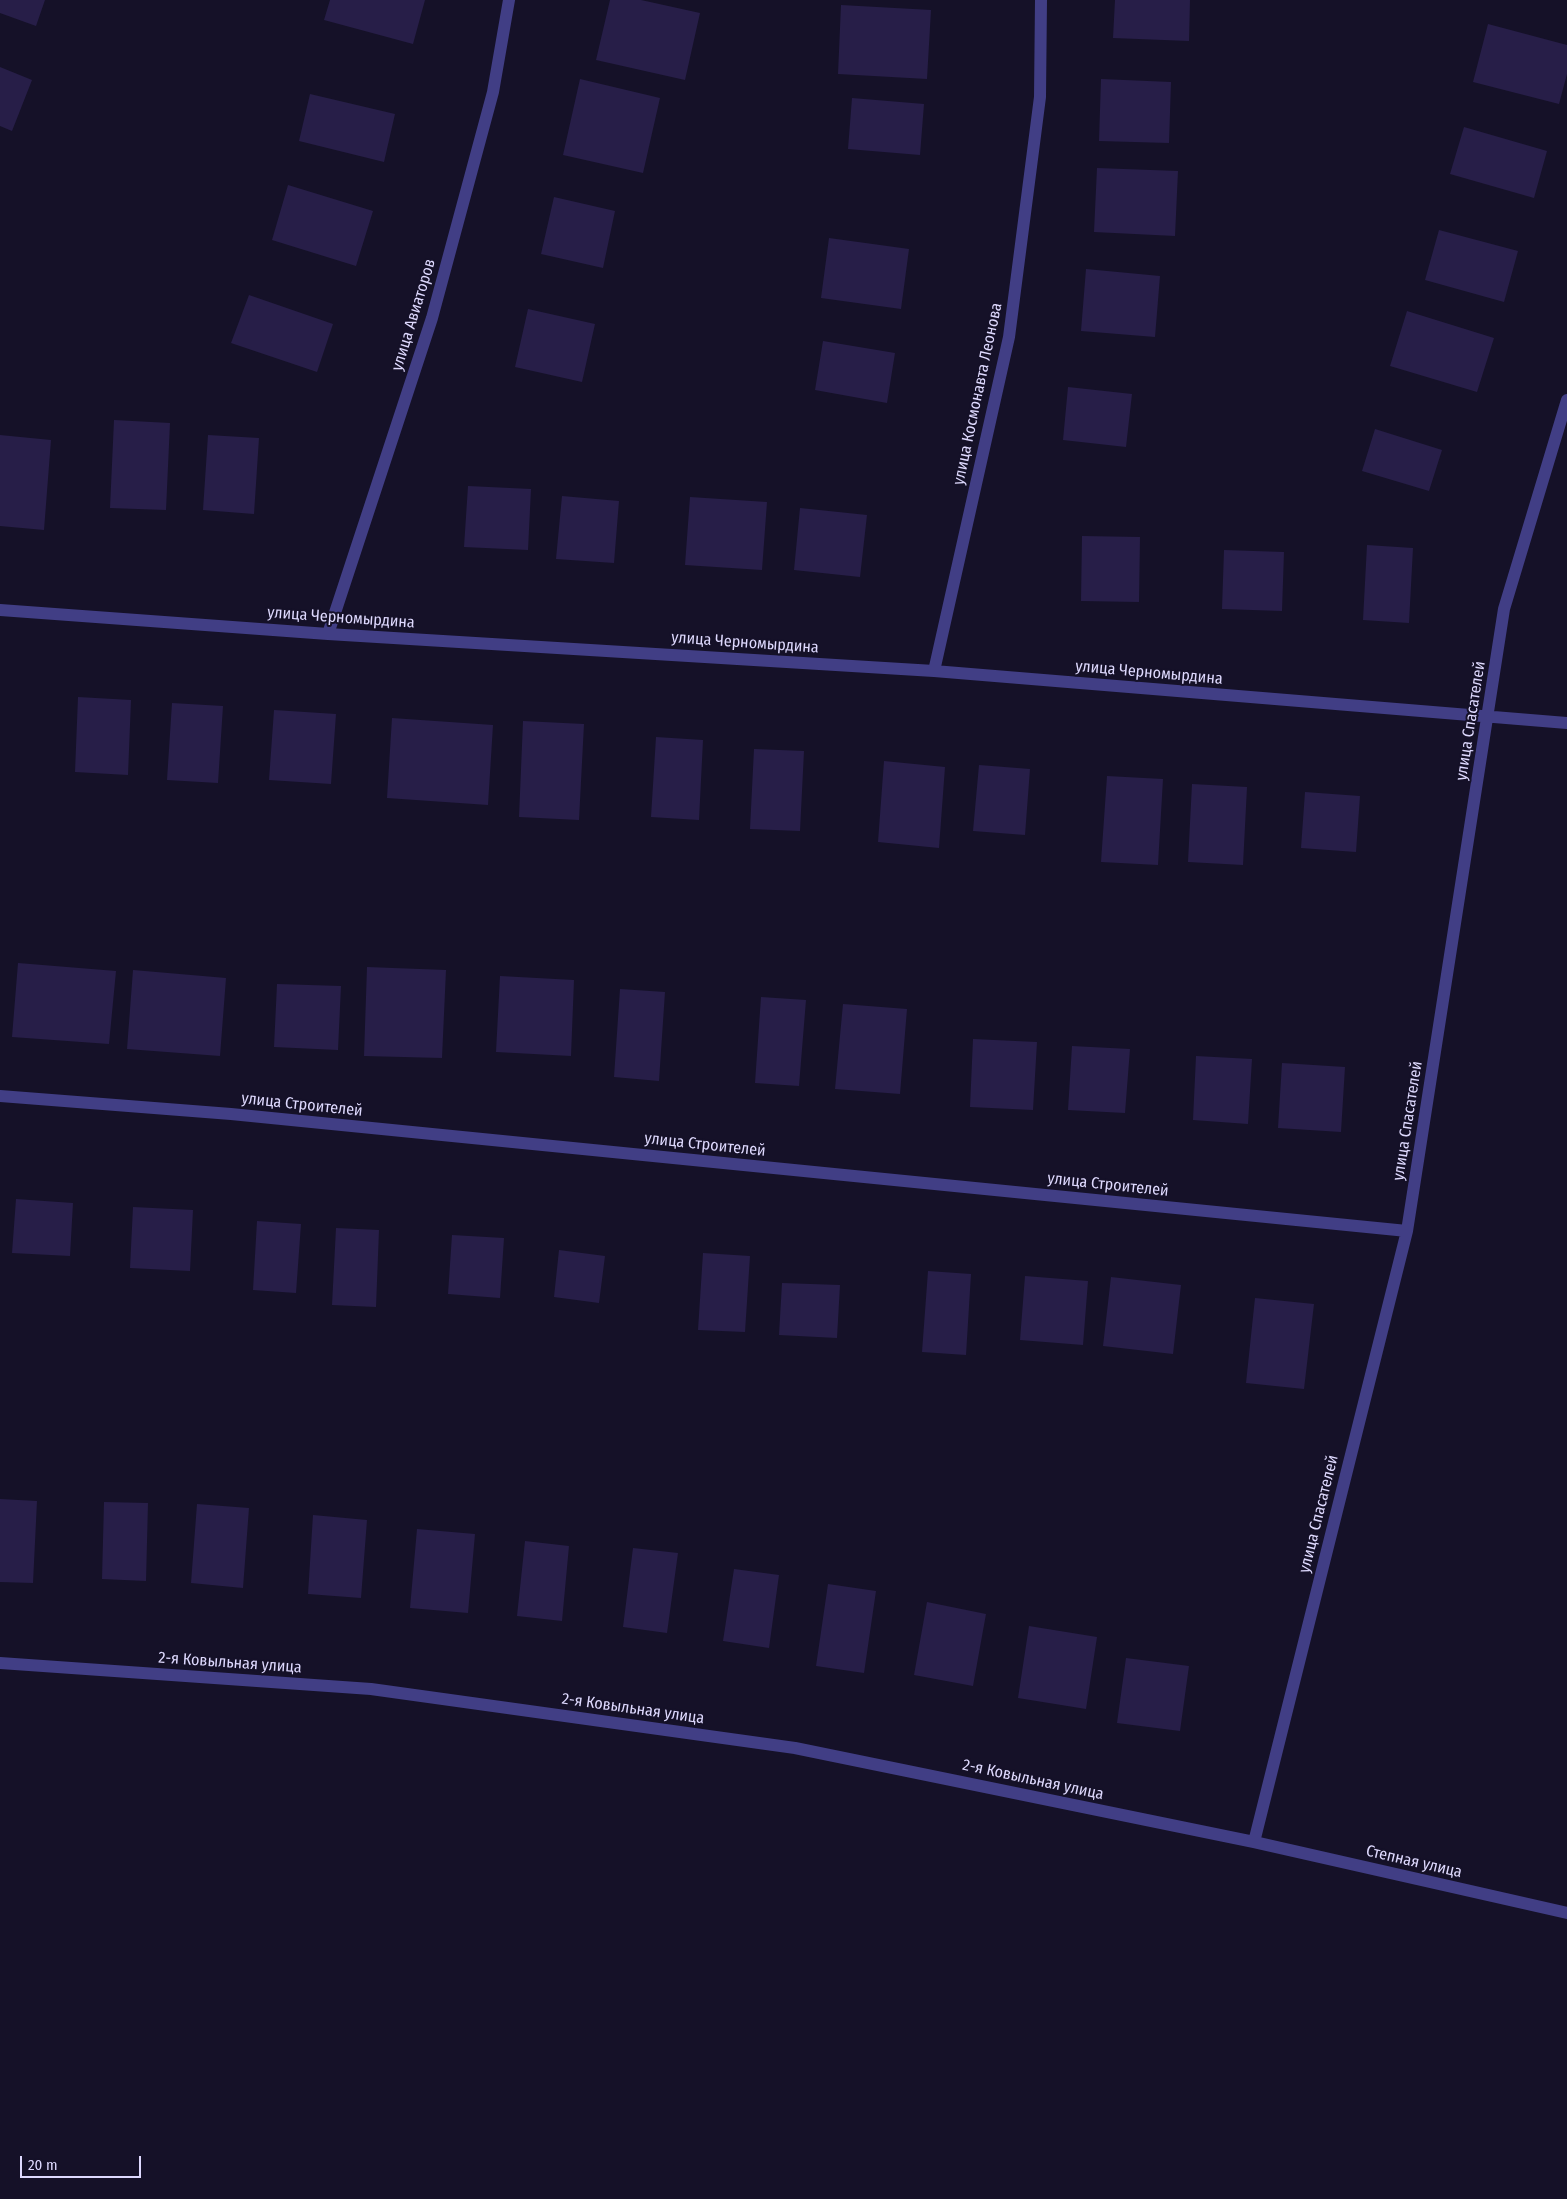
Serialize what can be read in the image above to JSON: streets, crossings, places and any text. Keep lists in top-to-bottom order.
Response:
{
  "streets": {
    "street": [
      "улица Авиаторов",
      "улица Космонавта Леонова",
      "улица Черномырдина",
      "улица Спасателей",
      "улица Строителей",
      "2-я Ковыльная улица",
      "Степная улица"
    ]
  },
  "crossings": [
    ["улица Авиаторов", "улица Черномырдина"],
    ["улица Космонавта Леонова", "улица Черномырдина"],
    ["улица Черномырдина", "улица Спасателей"],
    ["улица Спасателей", "улица Строителей"],
    ["улица Спасателей", "2-я Ковыльная улица"],
    ["улица Спасателей", "Степная улица"],
    ["2-я Ковыльная улица", "Степная улица"]
  ],
  "scale_bar": "20 m"
}
